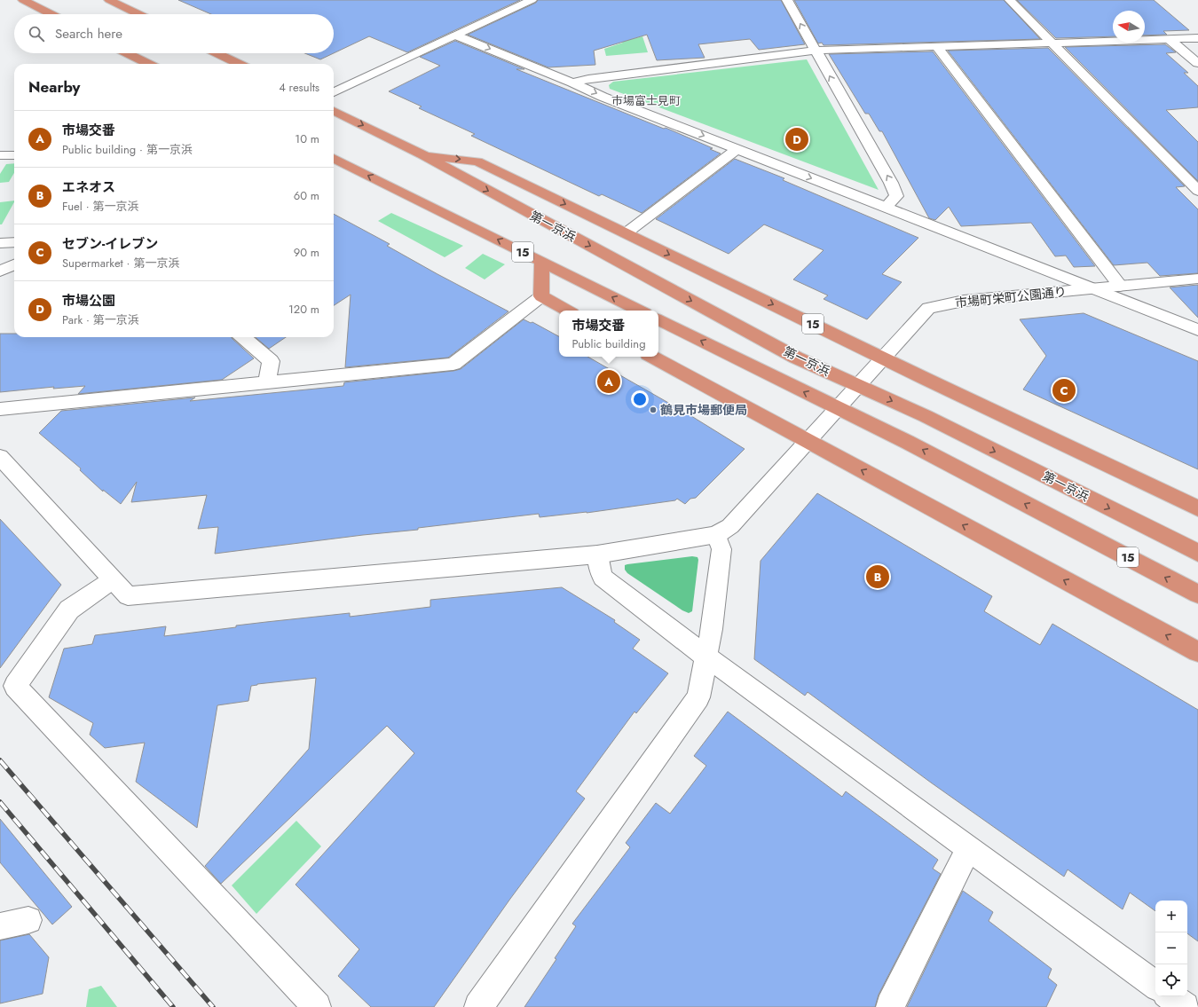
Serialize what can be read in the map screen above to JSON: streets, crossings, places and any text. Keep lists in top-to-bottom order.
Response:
{
  "streets": {
    "highway": ["第一京浜", "15"],
    "street": ["市場町栄町公園通り"]
  },
  "crossings": [
    ["第一京浜", "市場町栄町公園通り"],
    ["15", "市場町栄町公園通り"]
  ],
  "districts": ["市場富士見町"],
  "places": ["鶴見市場郵便局"],
  "north": "left",
  "page": {
    "search": "Search here",
    "heading": ["Nearby", "4 results"],
    "list": [
      {
        "mark": "A",
        "name": "市場交番",
        "note": "Public building · 第一京浜",
        "value": "10 m"
      },
      {
        "mark": "B",
        "name": "エネオス",
        "note": "Fuel · 第一京浜",
        "value": "60 m"
      },
      {
        "mark": "C",
        "name": "セブン-イレブン",
        "note": "Supermarket · 第一京浜",
        "value": "90 m"
      },
      {
        "mark": "D",
        "name": "市場公園",
        "note": "Park · 第一京浜",
        "value": "120 m"
      }
    ],
    "pins": [
      "D",
      "A",
      "C",
      "B"
    ],
    "popup": ["市場交番", "Public building"],
    "map_buttons": ["+", "−"]
  }
}
